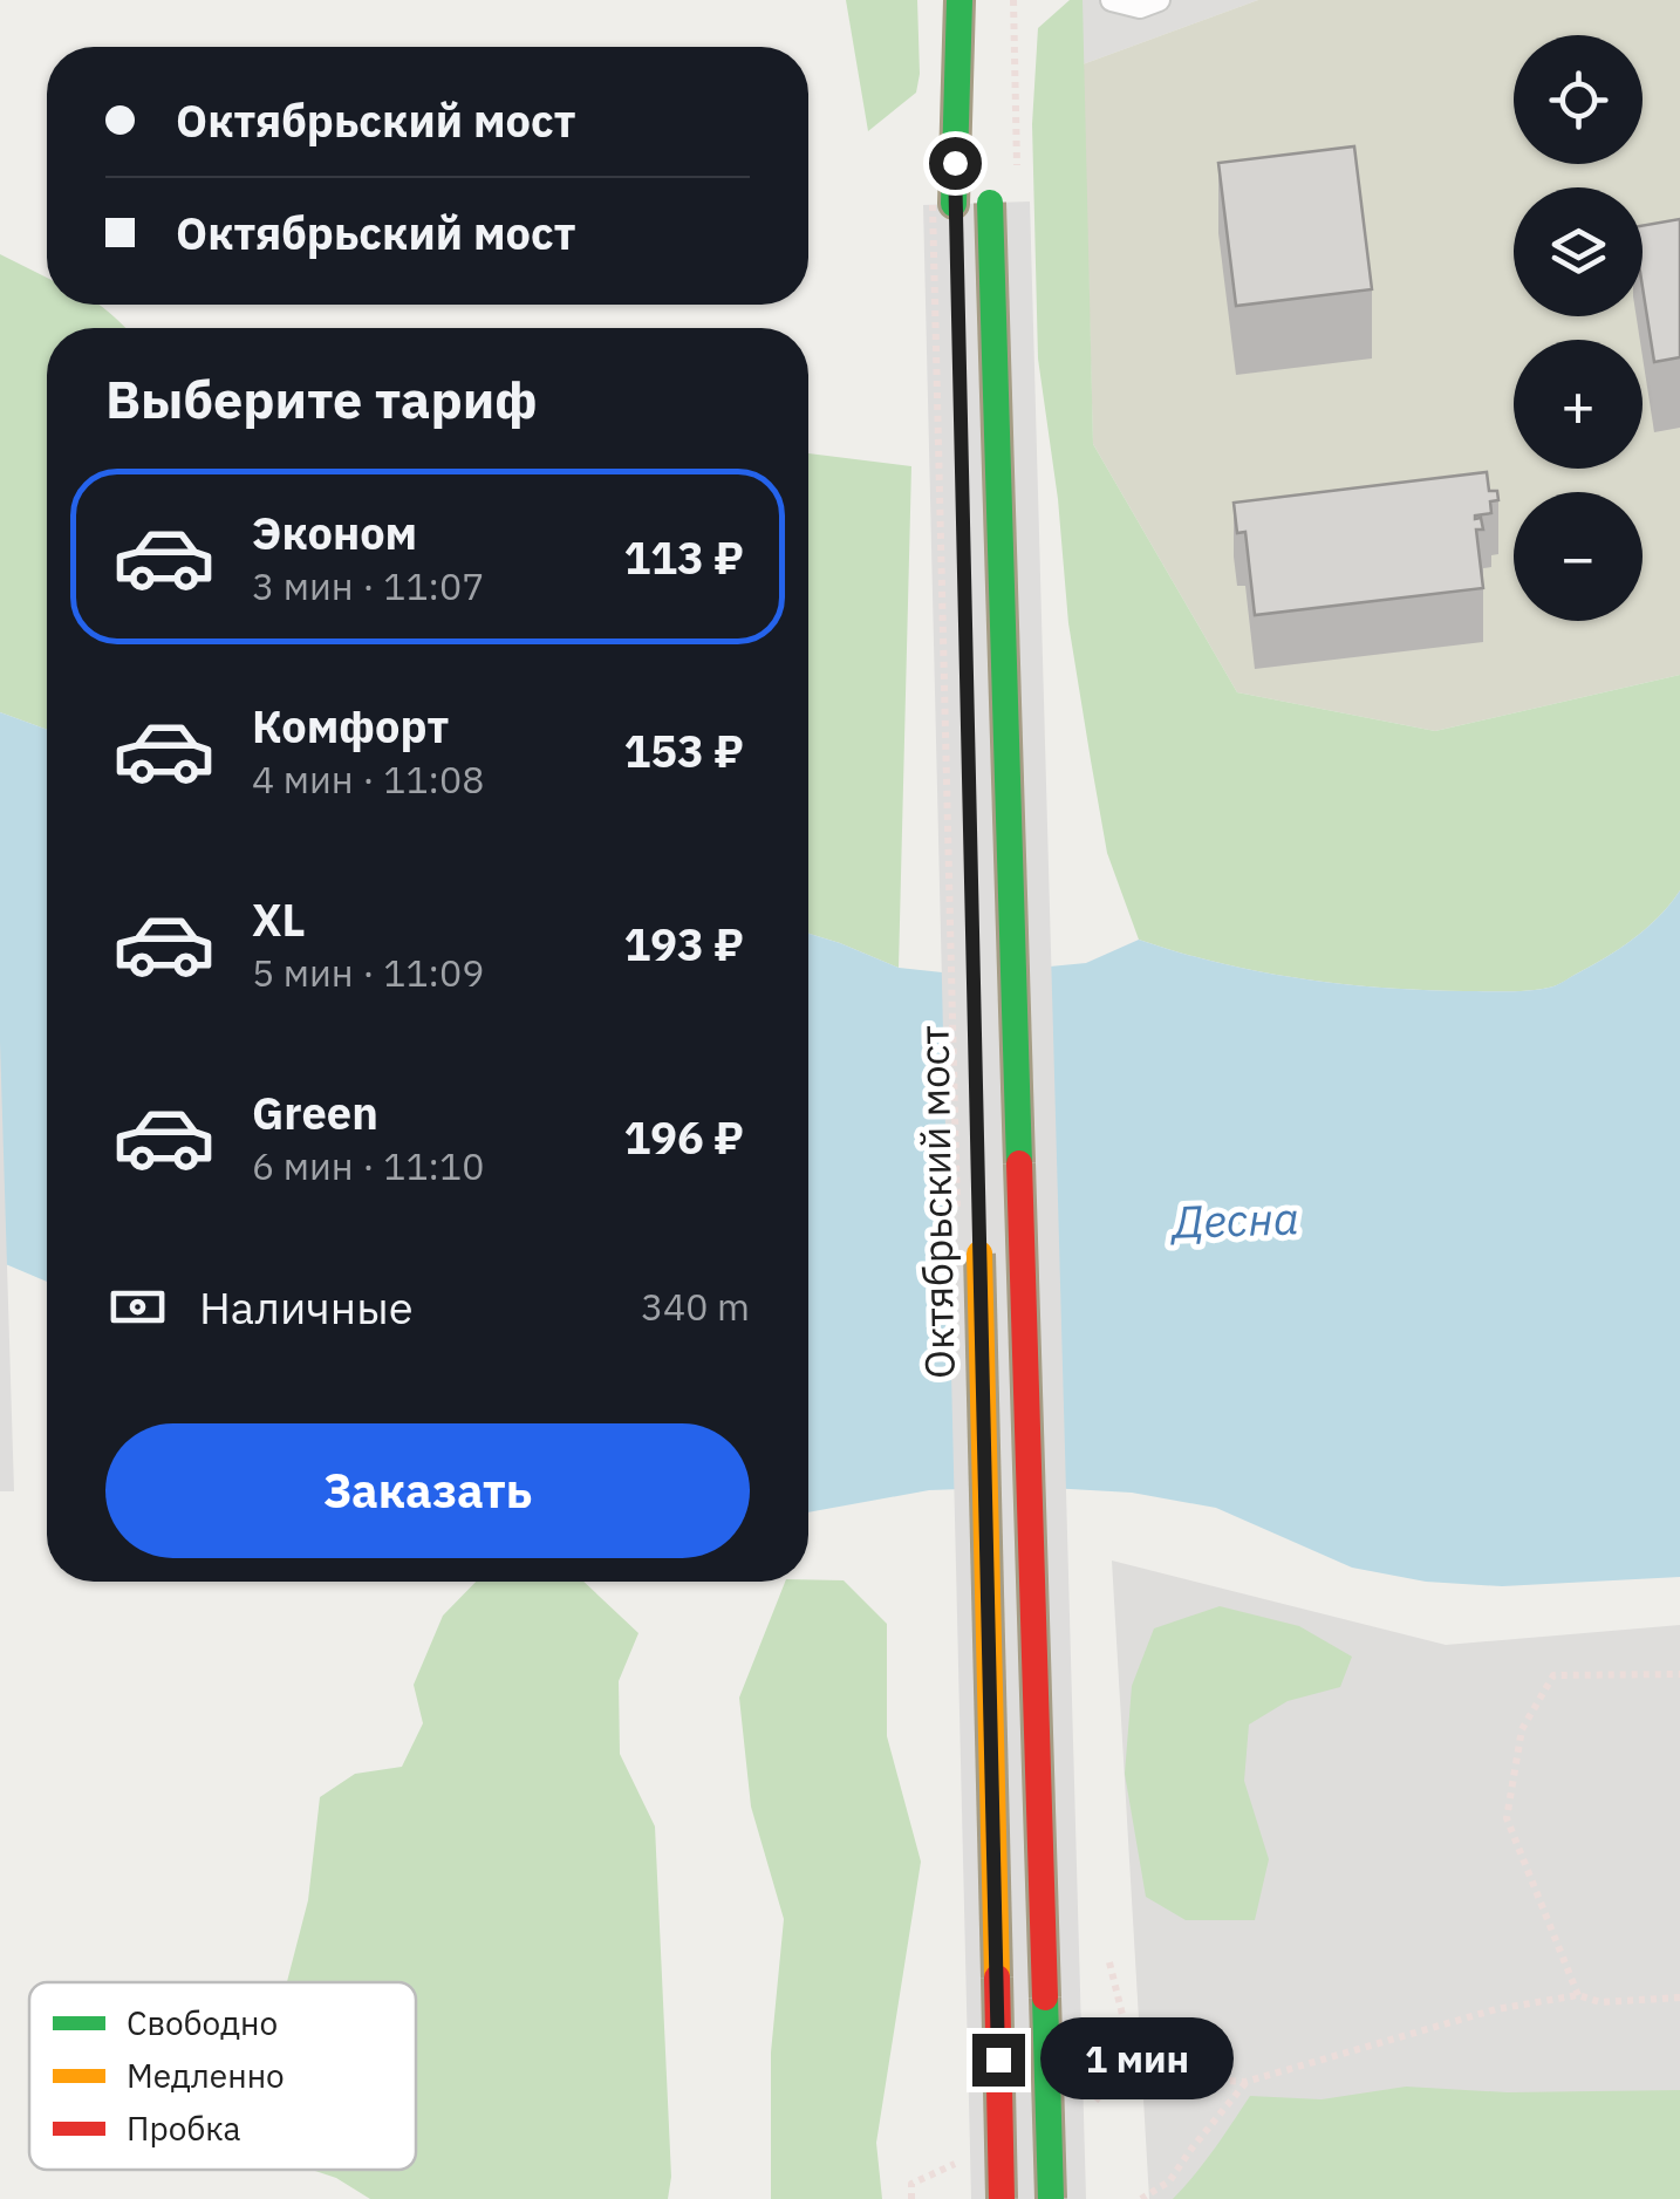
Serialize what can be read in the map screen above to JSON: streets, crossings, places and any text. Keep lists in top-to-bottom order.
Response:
{
  "streets": {
    "main road": ["Октябрьский мост"]
  },
  "water": ["Десна"],
  "legend": ["Свободно", "Медленно", "Пробка"],
  "page": {
    "map_buttons": ["+", "−"],
    "banner": ["Октябрьский мост", "Октябрьский мост"],
    "heading": "Выберите тариф",
    "list": [
      {
        "name": "Эконом",
        "note": "3 мин · 11:07",
        "value": "113 ₽"
      },
      {
        "name": "Комфорт",
        "note": "4 мин · 11:08",
        "value": "153 ₽"
      },
      {
        "name": "XL",
        "note": "5 мин · 11:09",
        "value": "193 ₽"
      },
      {
        "name": "Green",
        "note": "6 мин · 11:10",
        "value": "196 ₽"
      }
    ],
    "pay": ["Наличные", "340 m"],
    "buttons": "Заказать",
    "bubble": "1 мин"
  }
}
